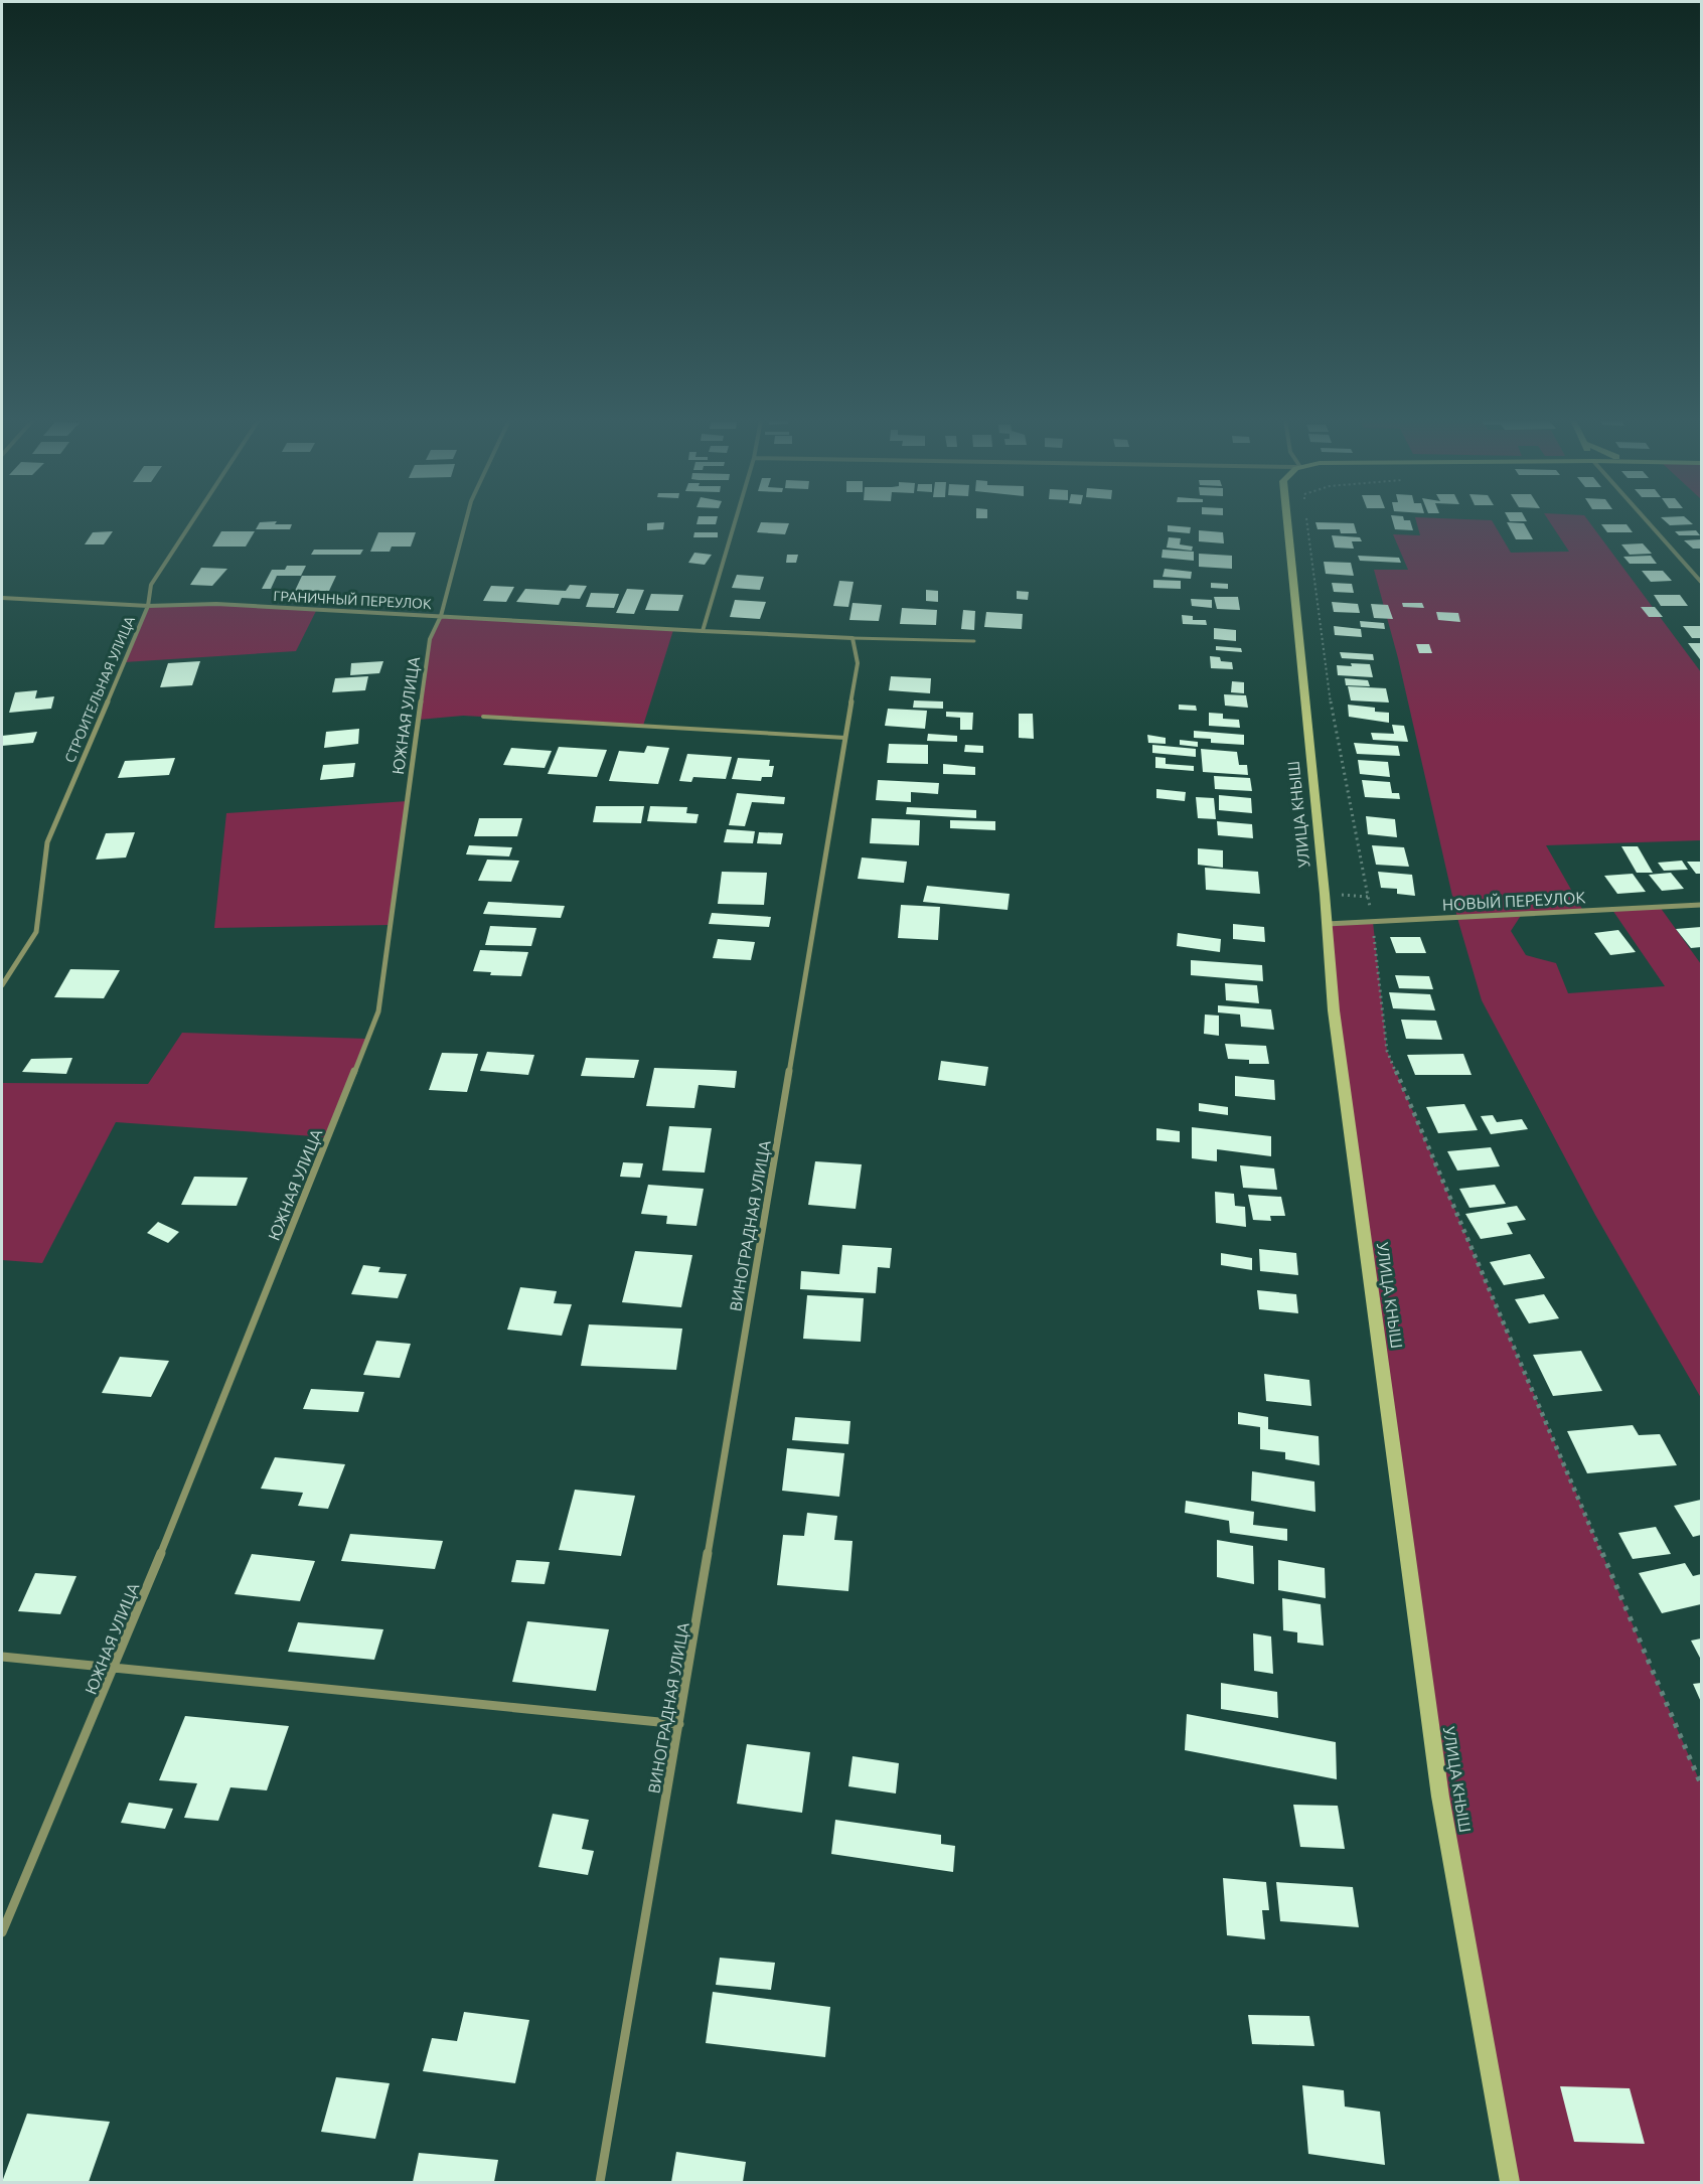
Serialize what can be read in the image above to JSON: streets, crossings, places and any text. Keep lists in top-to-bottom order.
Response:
{
  "streets": {
    "street": [
      "ГРАНИЧНЫЙ ПЕРЕУЛОК",
      "СТРОИТЕЛЬНАЯ УЛИЦА",
      "ЮЖНАЯ УЛИЦА",
      "УЛИЦА КНЫШ",
      "НОВЫЙ ПЕРЕУЛОК",
      "ВИНОГРАДНАЯ УЛИЦА"
    ]
  },
  "crossings": [
    ["ГРАНИЧНЫЙ ПЕРЕУЛОК", "СТРОИТЕЛЬНАЯ УЛИЦА"],
    ["ГРАНИЧНЫЙ ПЕРЕУЛОК", "ЮЖНАЯ УЛИЦА"],
    ["УЛИЦА КНЫШ", "НОВЫЙ ПЕРЕУЛОК"]
  ]
}
